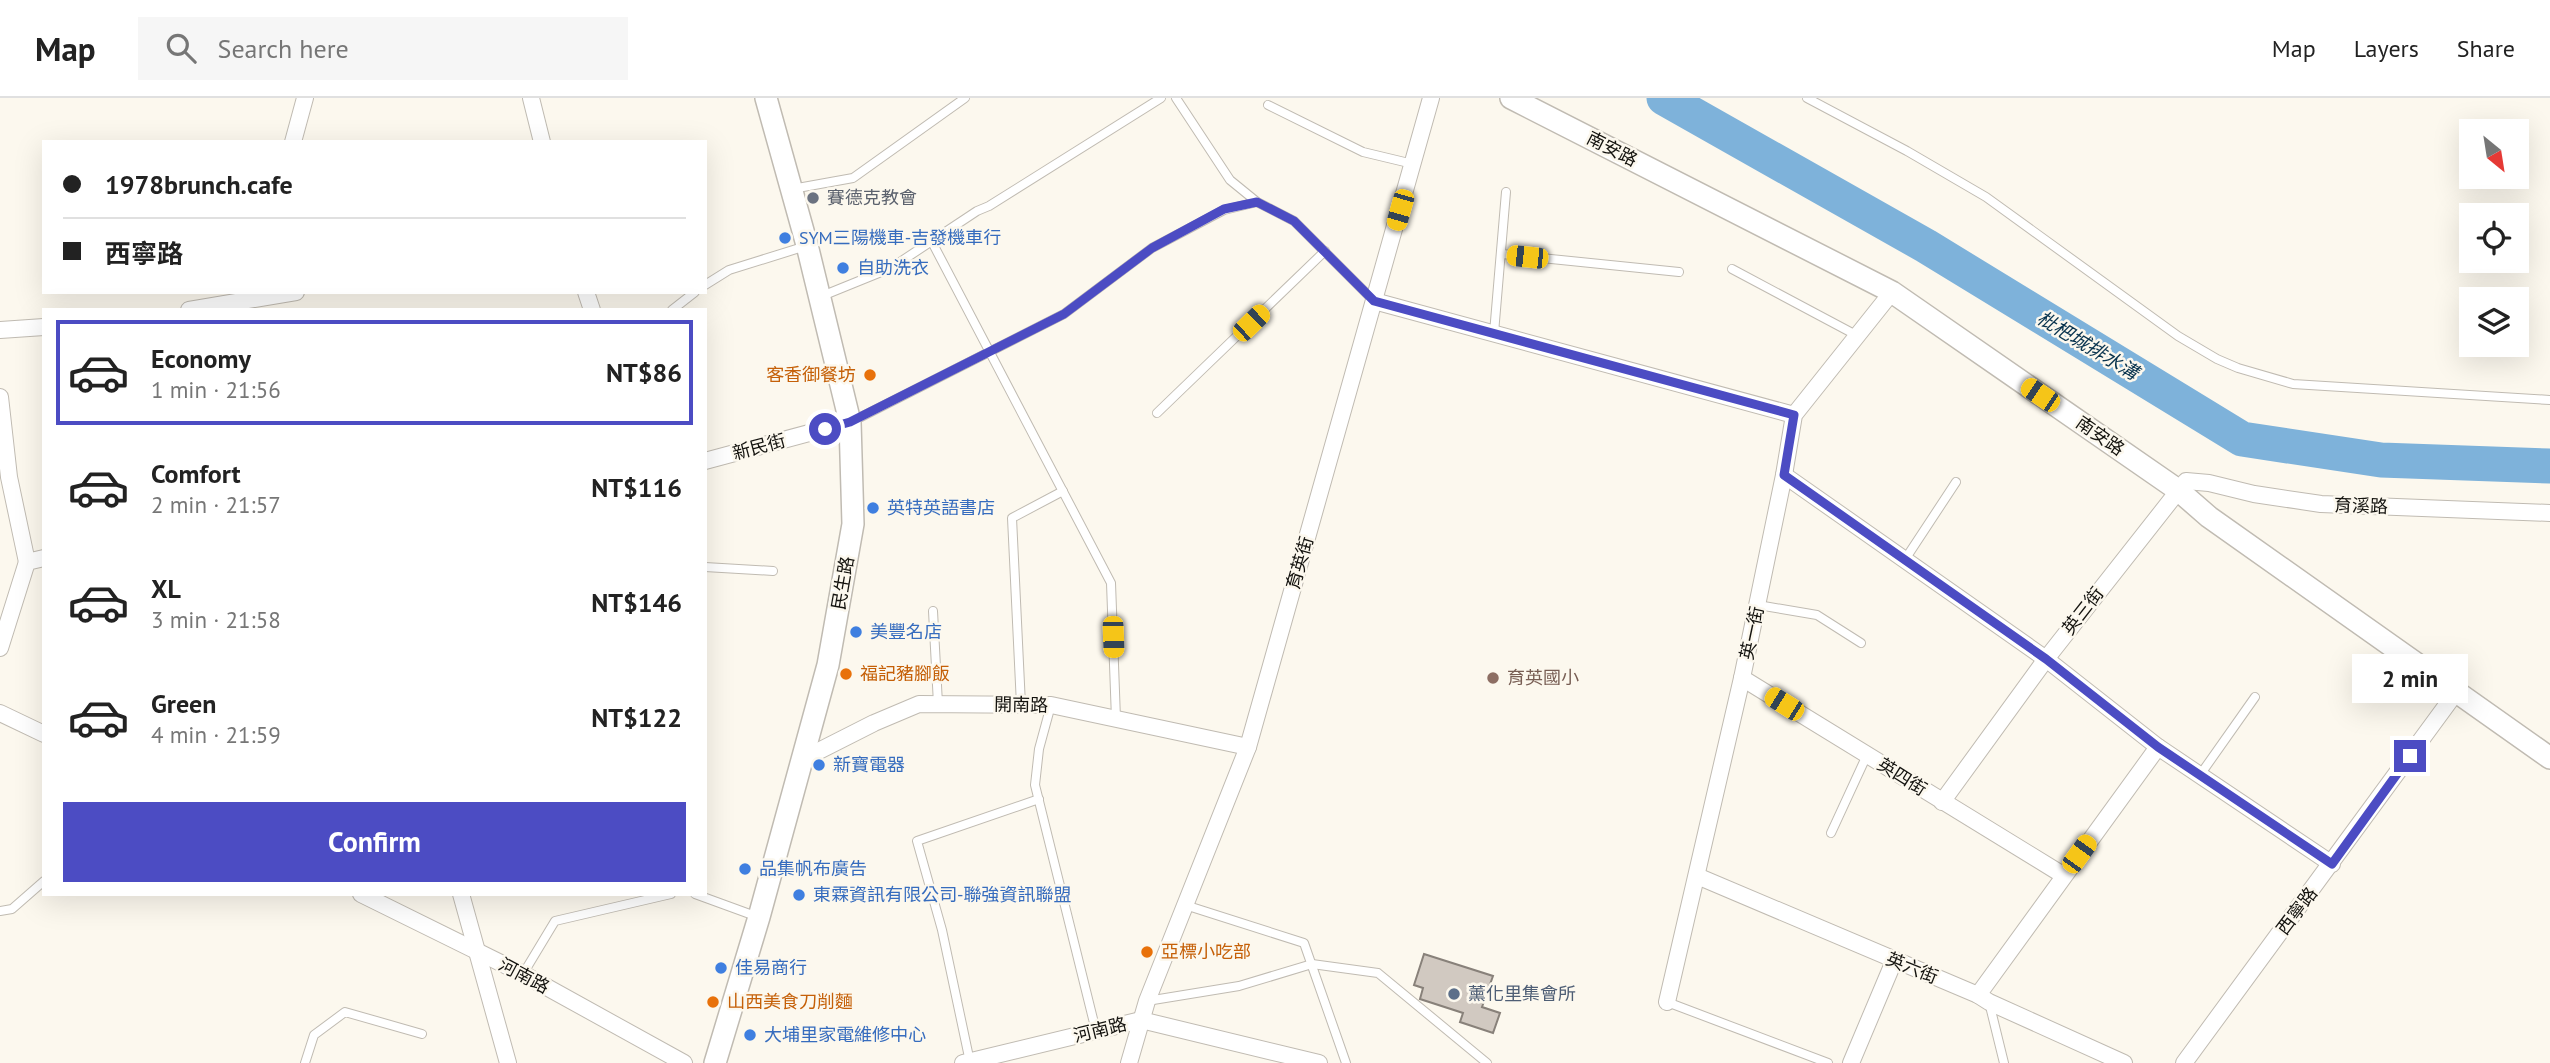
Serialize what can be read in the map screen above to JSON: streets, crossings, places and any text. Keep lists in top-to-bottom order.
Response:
{
  "streets": {
    "street": [
      "南安路",
      "新民街",
      "育溪路",
      "育英街",
      "民生路",
      "英三街",
      "英一街",
      "開南路",
      "英四街",
      "西寧路",
      "英六街",
      "河南路"
    ]
  },
  "crossings": [
    ["南安路", "育溪路"],
    ["南安路", "英三街"],
    ["南安路", "英一街"],
    ["南安路", "西寧路"],
    ["新民街", "民生路"],
    ["育溪路", "英三街"],
    ["育英街", "開南路"],
    ["育英街", "河南路"],
    ["民生路", "開南路"],
    ["英三街", "英四街"],
    ["英一街", "英四街"],
    ["英一街", "英六街"]
  ],
  "water": ["枇杷城排水溝"],
  "places": [
    "賽德克教會",
    "SYM三陽機車-吉發機車行",
    "自助洗衣",
    "客香御餐坊",
    "英特英語書店",
    "美豐名店",
    "福記豬腳飯",
    "育英國小",
    "新寶電器",
    "品集帆布廣告",
    "東霖資訊有限公司-聯強資訊聯盟",
    "亞標小吃部",
    "佳易商行",
    "薰化里集會所",
    "山西美食刀削麵",
    "大埔里家電維修中心"
  ],
  "north": "bottom right",
  "page": {
    "header": "Map",
    "search": "Search here",
    "nav": ["Map", "Layers", "Share"],
    "banner": ["1978brunch.cafe", "西寧路"],
    "list": [
      {
        "name": "Economy",
        "note": "1 min · 21:56",
        "value": "NT$86"
      },
      {
        "name": "Comfort",
        "note": "2 min · 21:57",
        "value": "NT$116"
      },
      {
        "name": "XL",
        "note": "3 min · 21:58",
        "value": "NT$146"
      },
      {
        "name": "Green",
        "note": "4 min · 21:59",
        "value": "NT$122"
      }
    ],
    "bubble": "2 min",
    "buttons": "Confirm"
  }
}
